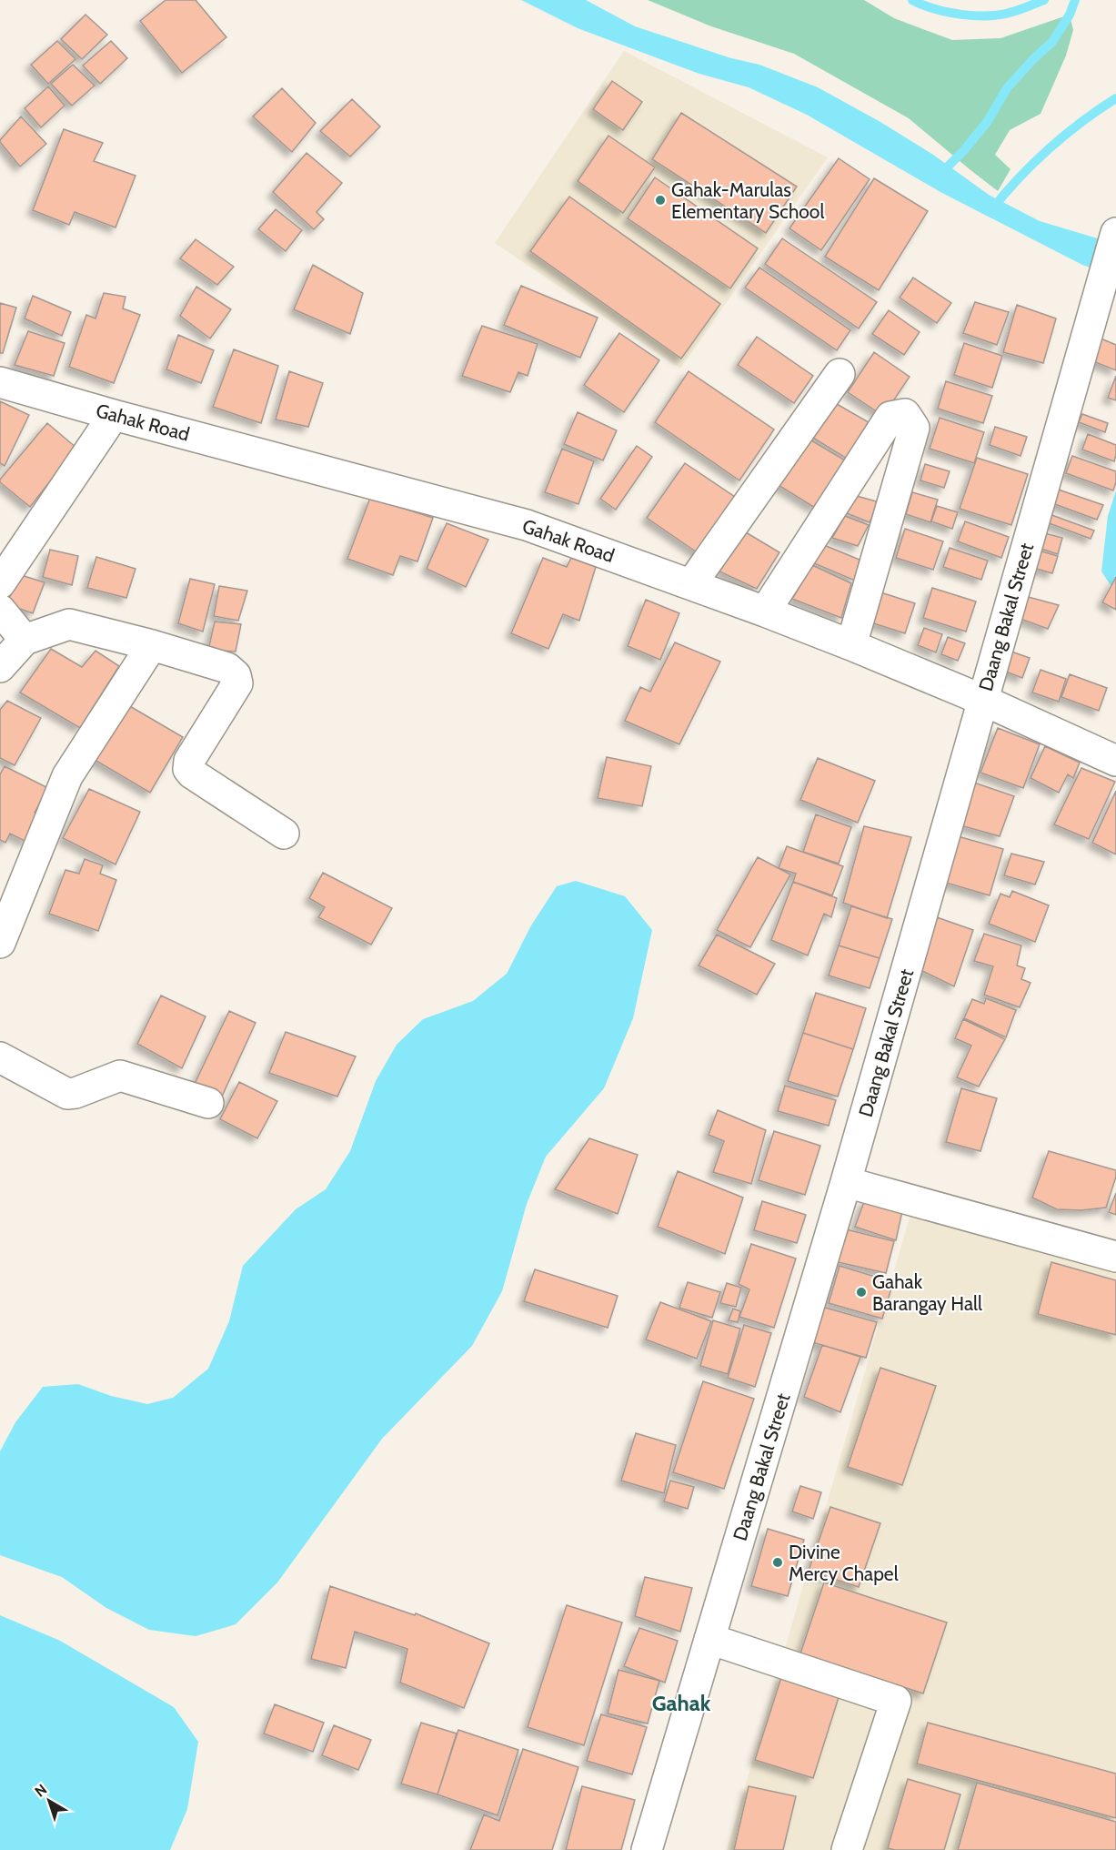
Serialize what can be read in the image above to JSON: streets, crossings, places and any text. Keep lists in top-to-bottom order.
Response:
{
  "streets": {
    "street": ["Gahak Road", "Daang Bakal Street"]
  },
  "crossings": [
    ["Gahak Road", "Daang Bakal Street"]
  ],
  "districts": ["Gahak"],
  "places": ["Gahak-Marulas Elementary School", "Gahak Barangay Hall", "Divine Mercy Chapel"],
  "north": "top left"
}
